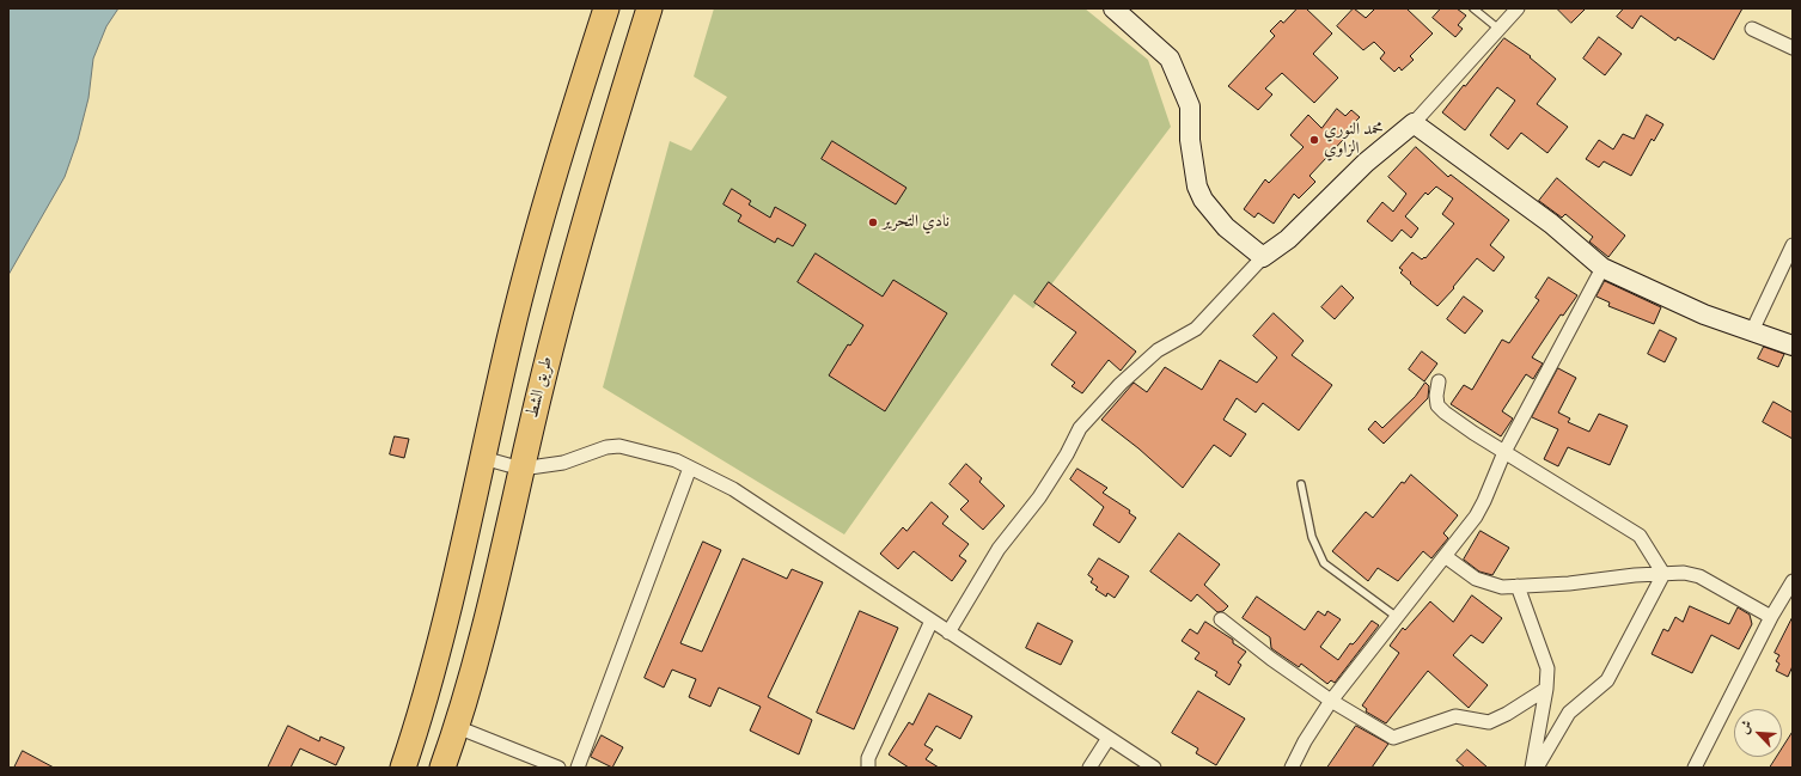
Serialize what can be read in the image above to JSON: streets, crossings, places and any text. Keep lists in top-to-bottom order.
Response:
{
  "streets": {
    "highway": ["طريق الشط"]
  },
  "places": ["محمد النوري الزاوي", "نادي التحرير"],
  "north": "top left"
}
